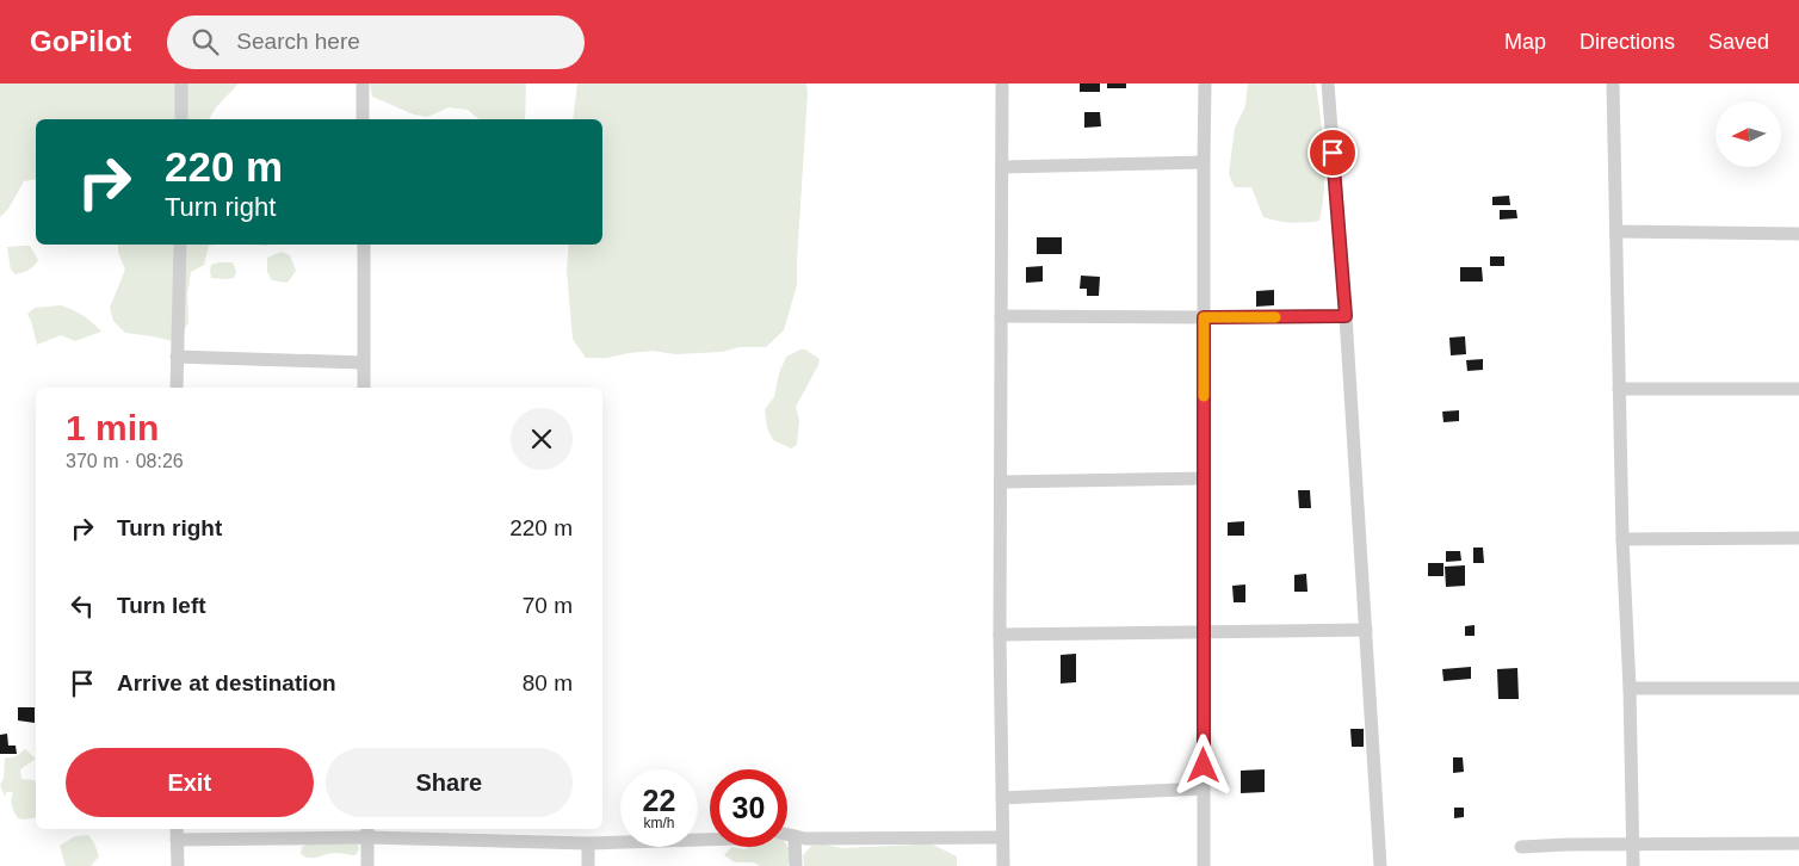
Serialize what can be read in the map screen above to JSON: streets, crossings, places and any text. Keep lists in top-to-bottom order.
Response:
{
  "north": "left",
  "page": {
    "header": "GoPilot",
    "search": "Search here",
    "nav": ["Map", "Directions", "Saved"],
    "turn": ["220 m", "Turn right"],
    "heading": ["1 min", "370 m · 08:26"],
    "list": [
      {
        "name": "Turn right",
        "value": "220 m"
      },
      {
        "name": "Turn left",
        "value": "70 m"
      },
      {
        "name": "Arrive at destination",
        "value": "80 m"
      }
    ],
    "buttons": ["Exit", "Share"],
    "speed": "22 km/h",
    "limit": "30"
  }
}
